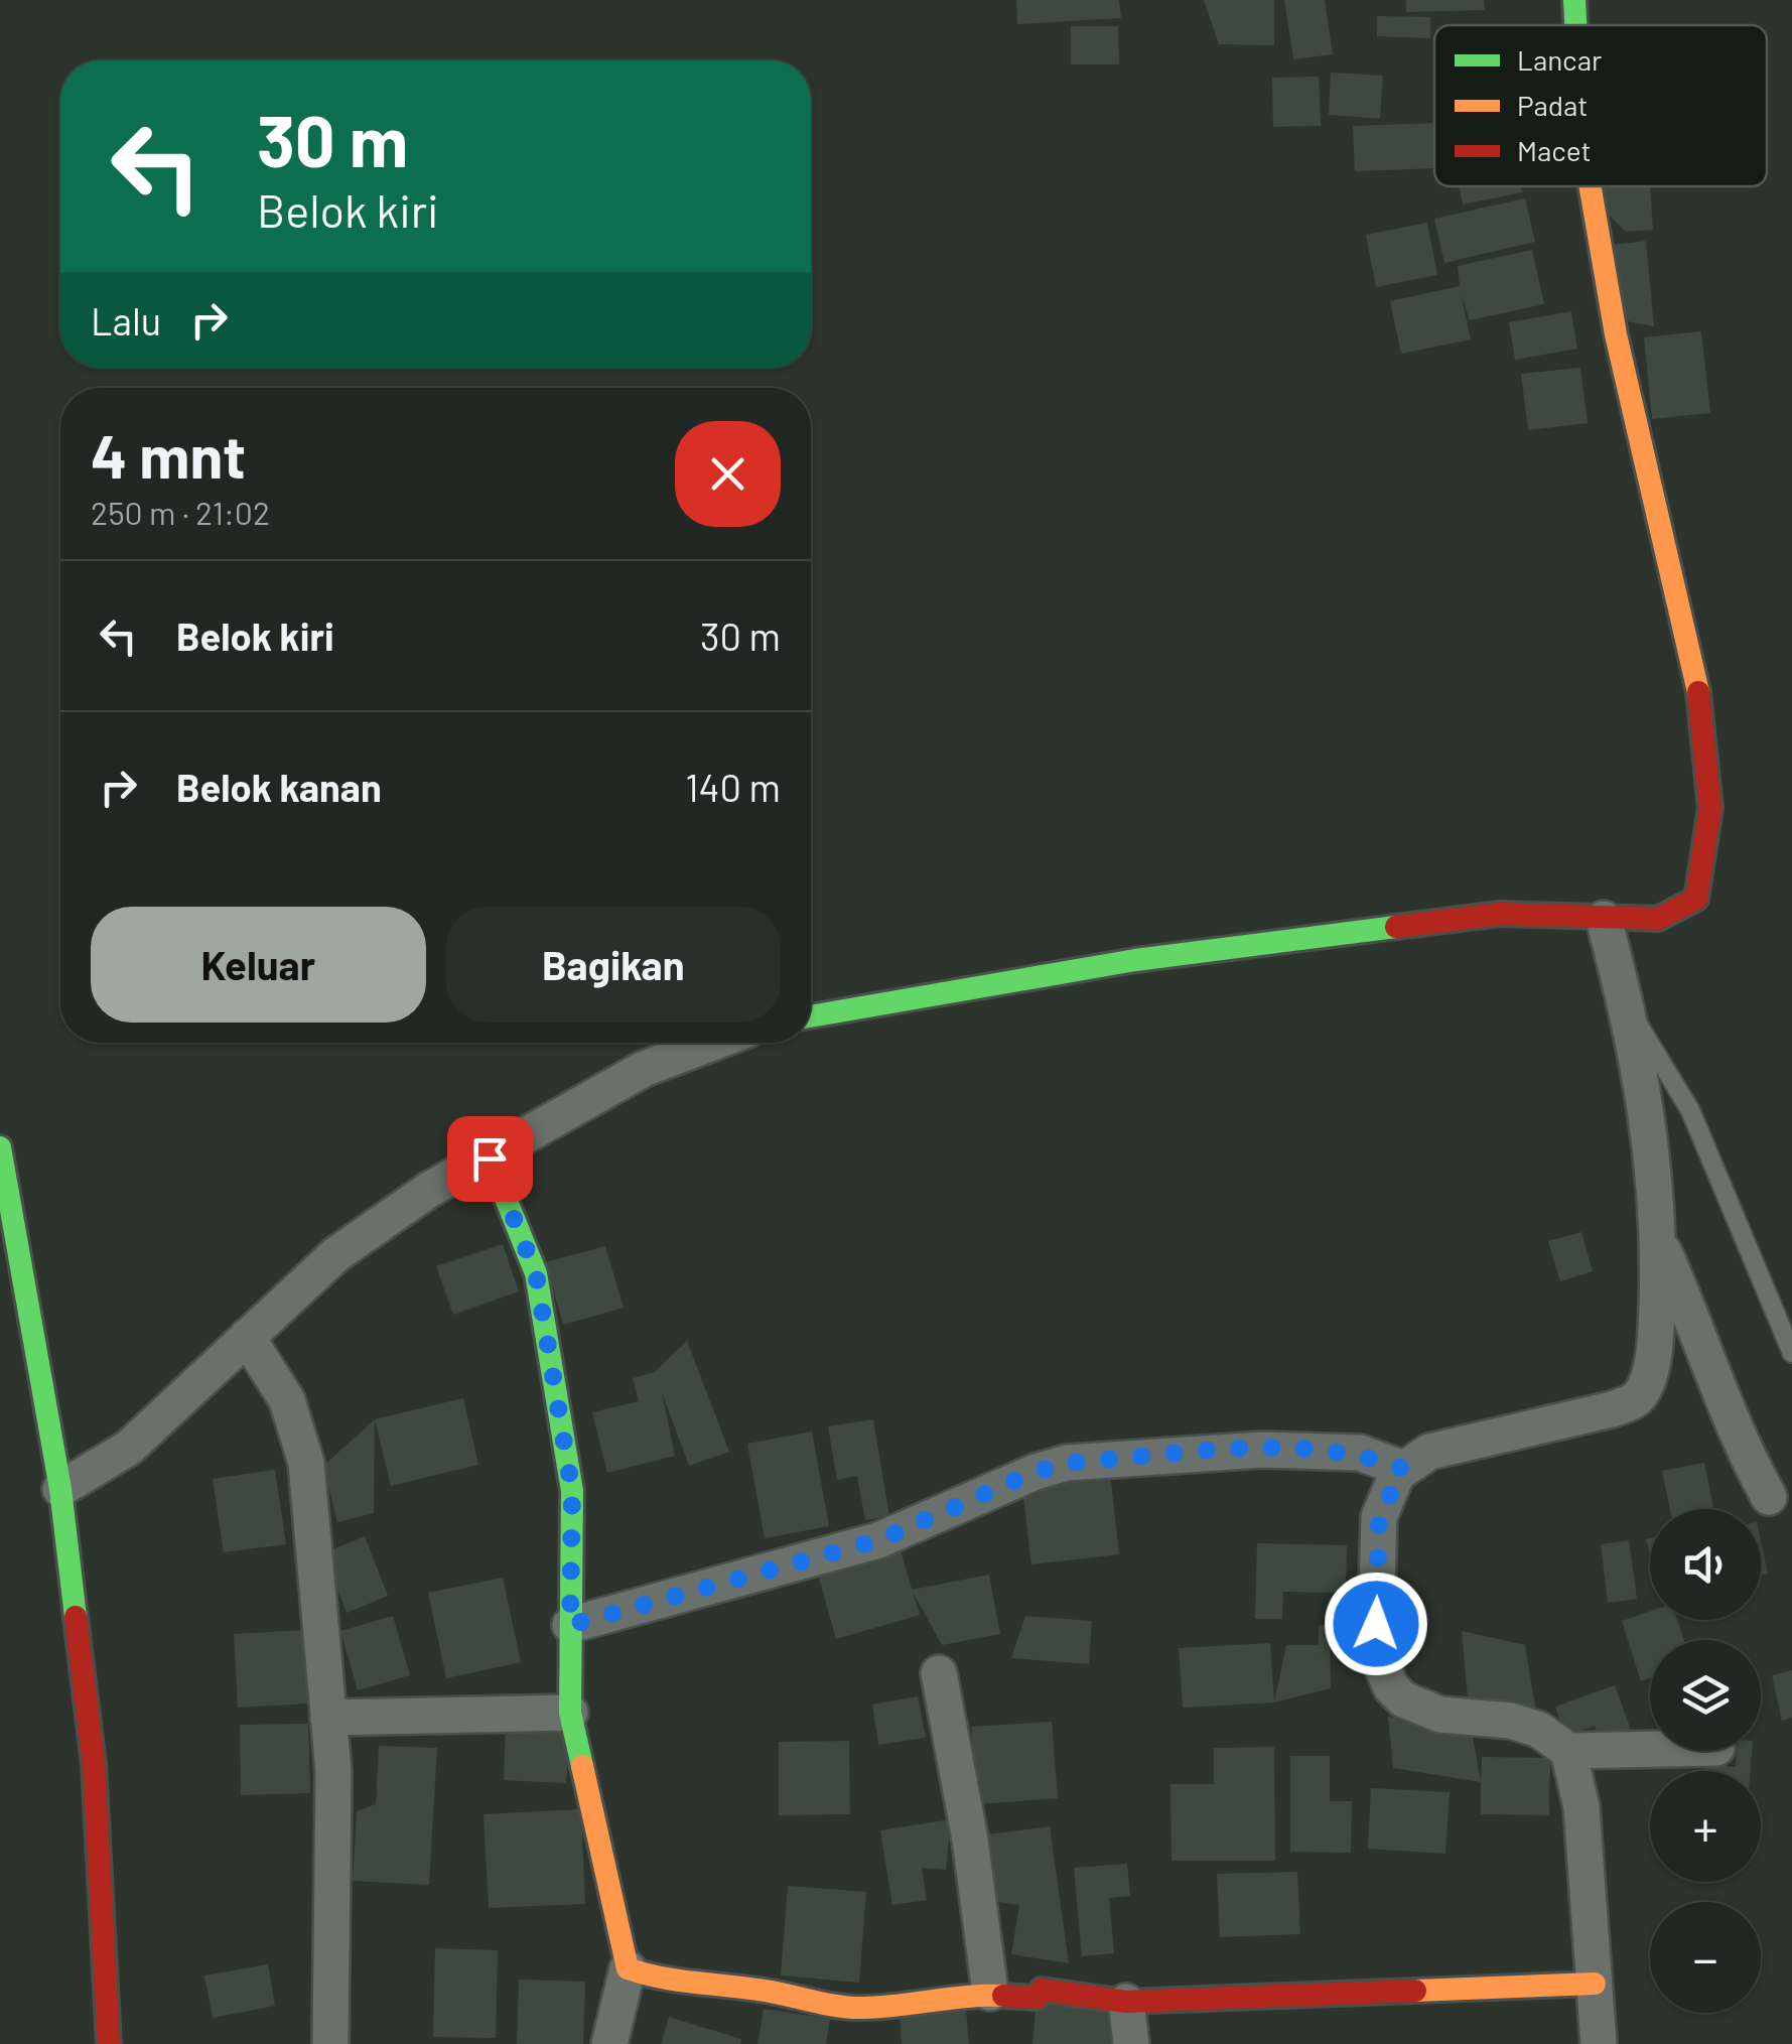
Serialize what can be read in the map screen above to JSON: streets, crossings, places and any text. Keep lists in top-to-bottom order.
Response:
{
  "legend": ["Lancar", "Padat", "Macet"],
  "page": {
    "turn": ["30 m", "Belok kiri"],
    "then": "Lalu",
    "heading": ["4 mnt", "250 m · 21:02"],
    "list": [
      {
        "name": "Belok kiri",
        "value": "30 m"
      },
      {
        "name": "Belok kanan",
        "value": "140 m"
      }
    ],
    "buttons": ["Keluar", "Bagikan"],
    "map_buttons": ["+", "−"]
  }
}
